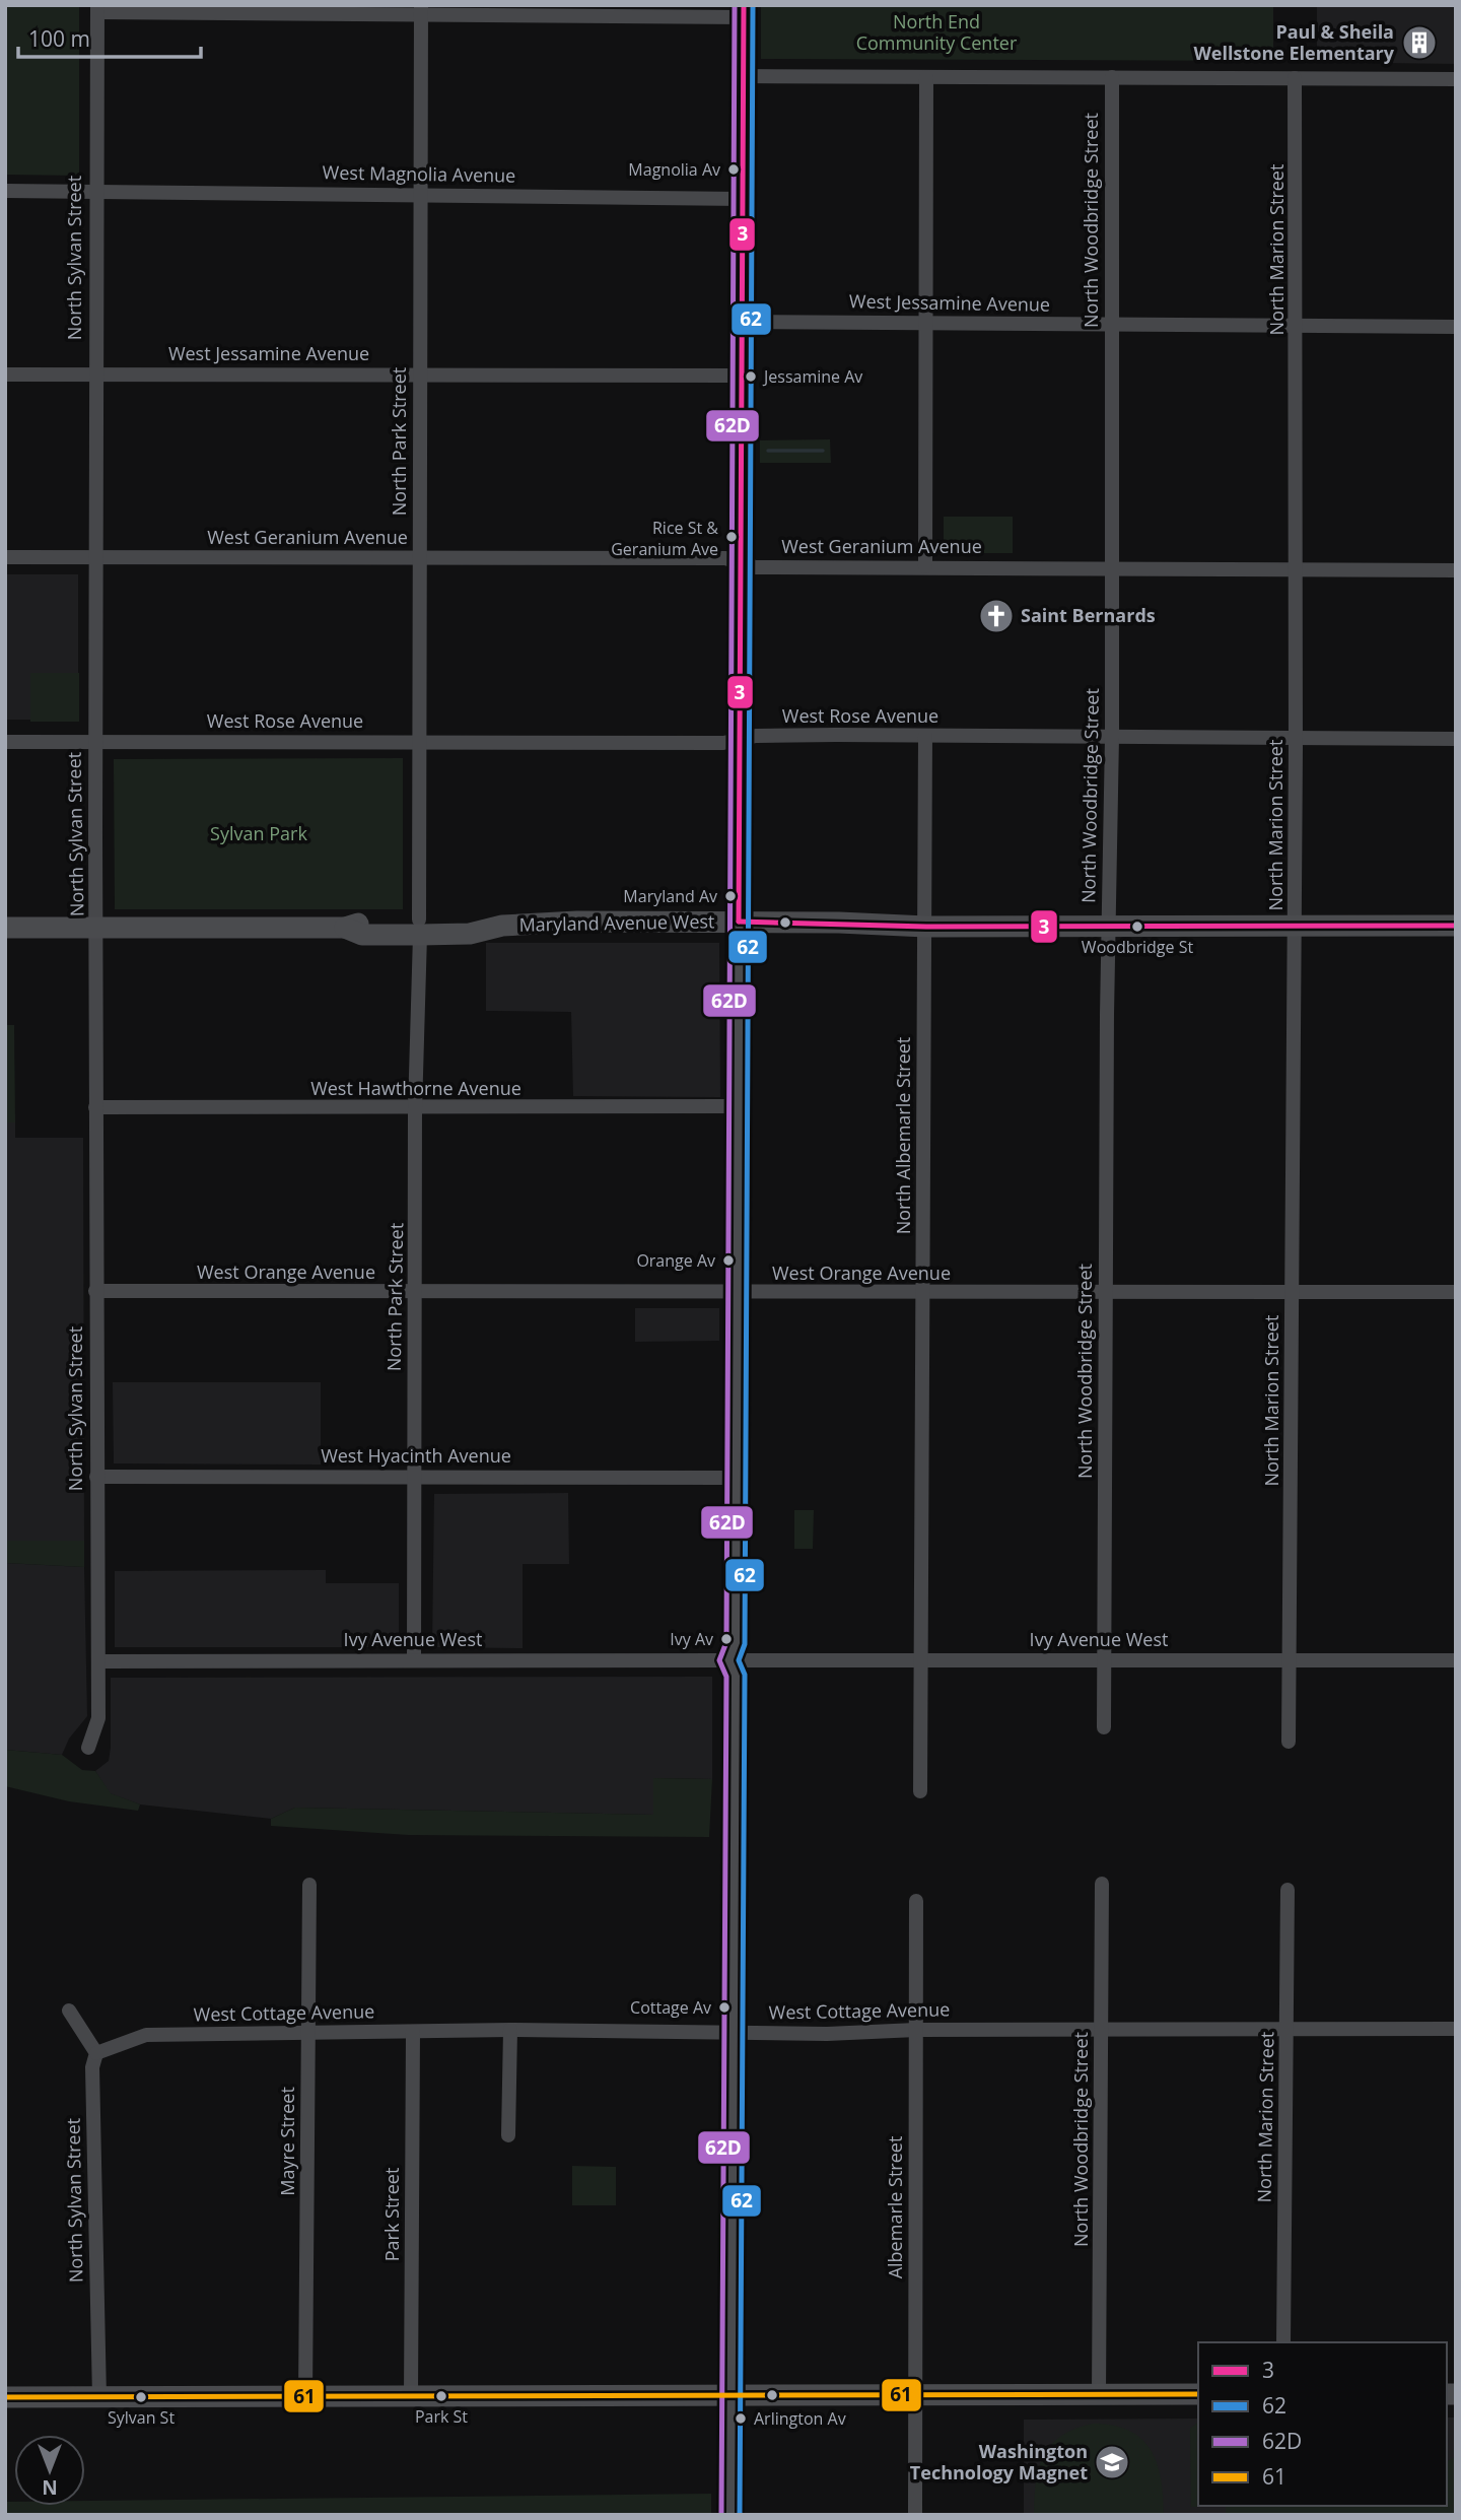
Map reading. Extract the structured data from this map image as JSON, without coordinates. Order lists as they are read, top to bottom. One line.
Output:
{"streets":{"main road":["Maryland Avenue West"],"street":["West Magnolia Avenue","North Woodbridge Street","North Marion Street","North Sylvan Street","West Jessamine Avenue","North Park Street","West Geranium Avenue","West Rose Avenue","West Hawthorne Avenue","North Albemarle Street","West Orange Avenue","West Hyacinth Avenue","Ivy Avenue West","West Cottage Avenue","Mayre Street","Albemarle Street","Park Street"]},"crossings":[["West Magnolia Avenue","North Sylvan Street"],["West Magnolia Avenue","North Park Street"],["North Woodbridge Street","West Jessamine Avenue"],["North Woodbridge Street","West Geranium Avenue"],["North Woodbridge Street","West Rose Avenue"],["North Woodbridge Street","Maryland Avenue West"],["North Woodbridge Street","West Orange Avenue"],["North Woodbridge Street","Ivy Avenue West"],["North Woodbridge Street","West Cottage Avenue"],["North Marion Street","West Jessamine Avenue"],["North Marion Street","West Geranium Avenue"],["North Marion Street","West Rose Avenue"],["North Marion Street","Maryland Avenue West"],["North Marion Street","West Orange Avenue"],["North Marion Street","Ivy Avenue West"],["North Marion Street","West Cottage Avenue"],["North Sylvan Street","West Jessamine Avenue"],["North Sylvan Street","West Geranium Avenue"],["North Sylvan Street","West Rose Avenue"],["North Sylvan Street","Maryland Avenue West"],["North Sylvan Street","West Hawthorne Avenue"],["North Sylvan Street","West Orange Avenue"],["North Sylvan Street","West Hyacinth Avenue"],["North Sylvan Street","Ivy Avenue West"],["North Sylvan Street","West Cottage Avenue"],["West Jessamine Avenue","North Park Street"],["North Park Street","West Geranium Avenue"],["North Park Street","West Rose Avenue"],["North Park Street","Maryland Avenue West"],["North Park Street","West Hawthorne Avenue"],["North Park Street","West Orange Avenue"],["North Park Street","West Hyacinth Avenue"],["North Park Street","Ivy Avenue West"],["West Rose Avenue","North Albemarle Street"],["Maryland Avenue West","North Albemarle Street"],["North Albemarle Street","West Orange Avenue"],["North Albemarle Street","Ivy Avenue West"],["West Cottage Avenue","Mayre Street"],["West Cottage Avenue","Albemarle Street"],["West Cottage Avenue","Park Street"]],"parks":["North End Community Center","Sylvan Park"],"places":{"building":["Paul & Sheila Wellstone Elementary"],"other":["Magnolia Av","Jessamine Av","Rice St & Geranium Ave","Maryland Av","Woodbridge St","Orange Av","Ivy Av","Cottage Av","Park St","Sylvan St","Arlington Av"],"church":["Saint Bernards"],"school or university":["Washington Technology Magnet"]},"lines":["transit line 3","transit line 62","transit line 62D","transit line 61"],"legend":["3","62","62D","61"],"scale_bar":"100 m","north":"bottom"}
